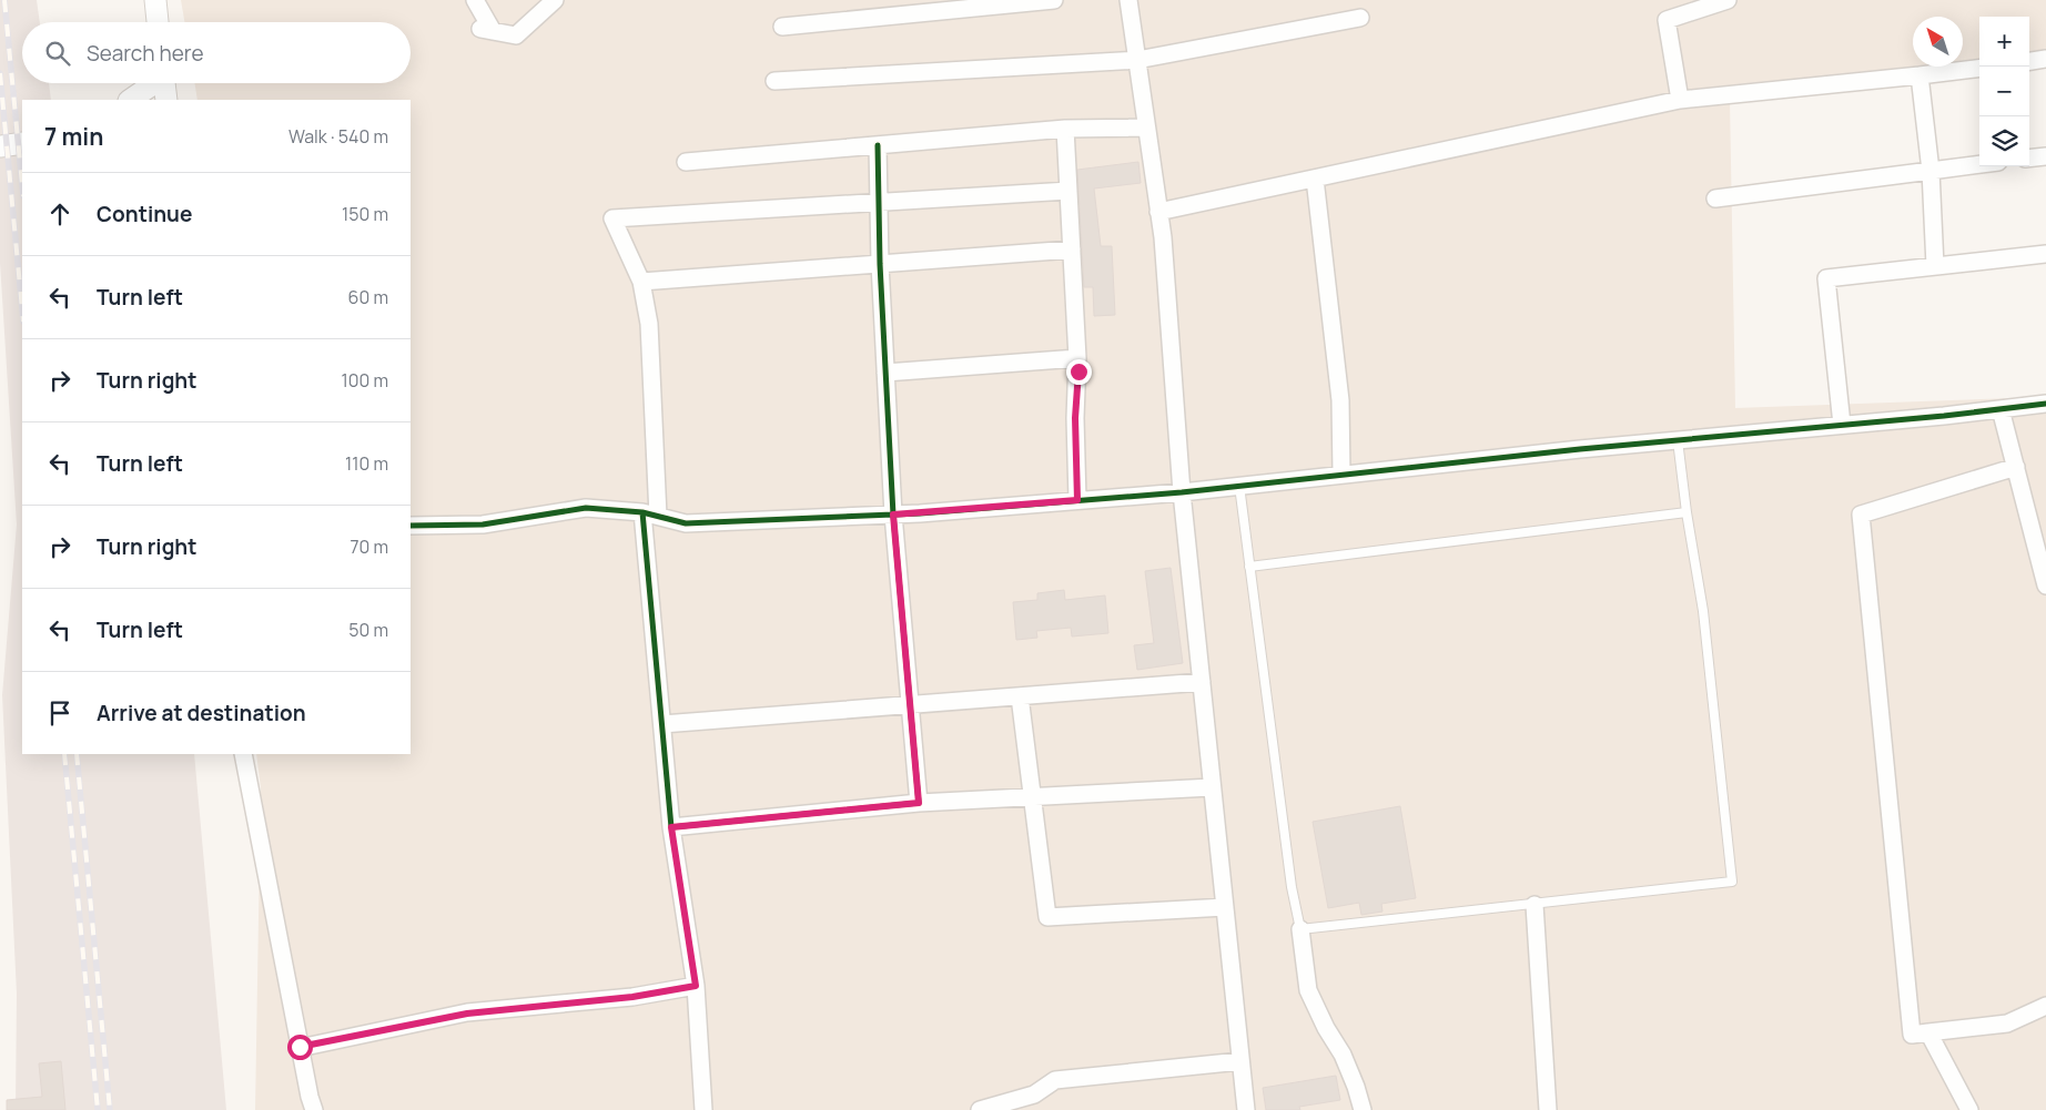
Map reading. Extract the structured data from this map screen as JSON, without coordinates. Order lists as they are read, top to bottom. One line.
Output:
{"north":"top left","page":{"map_buttons":["+","−"],"search":"Search here","heading":["7 min","Walk · 540 m"],"list":[["Continue","150 m"],["Turn left","60 m"],["Turn right","100 m"],["Turn left","110 m"],["Turn right","70 m"],["Turn left","50 m"],"Arrive at destination"]}}
